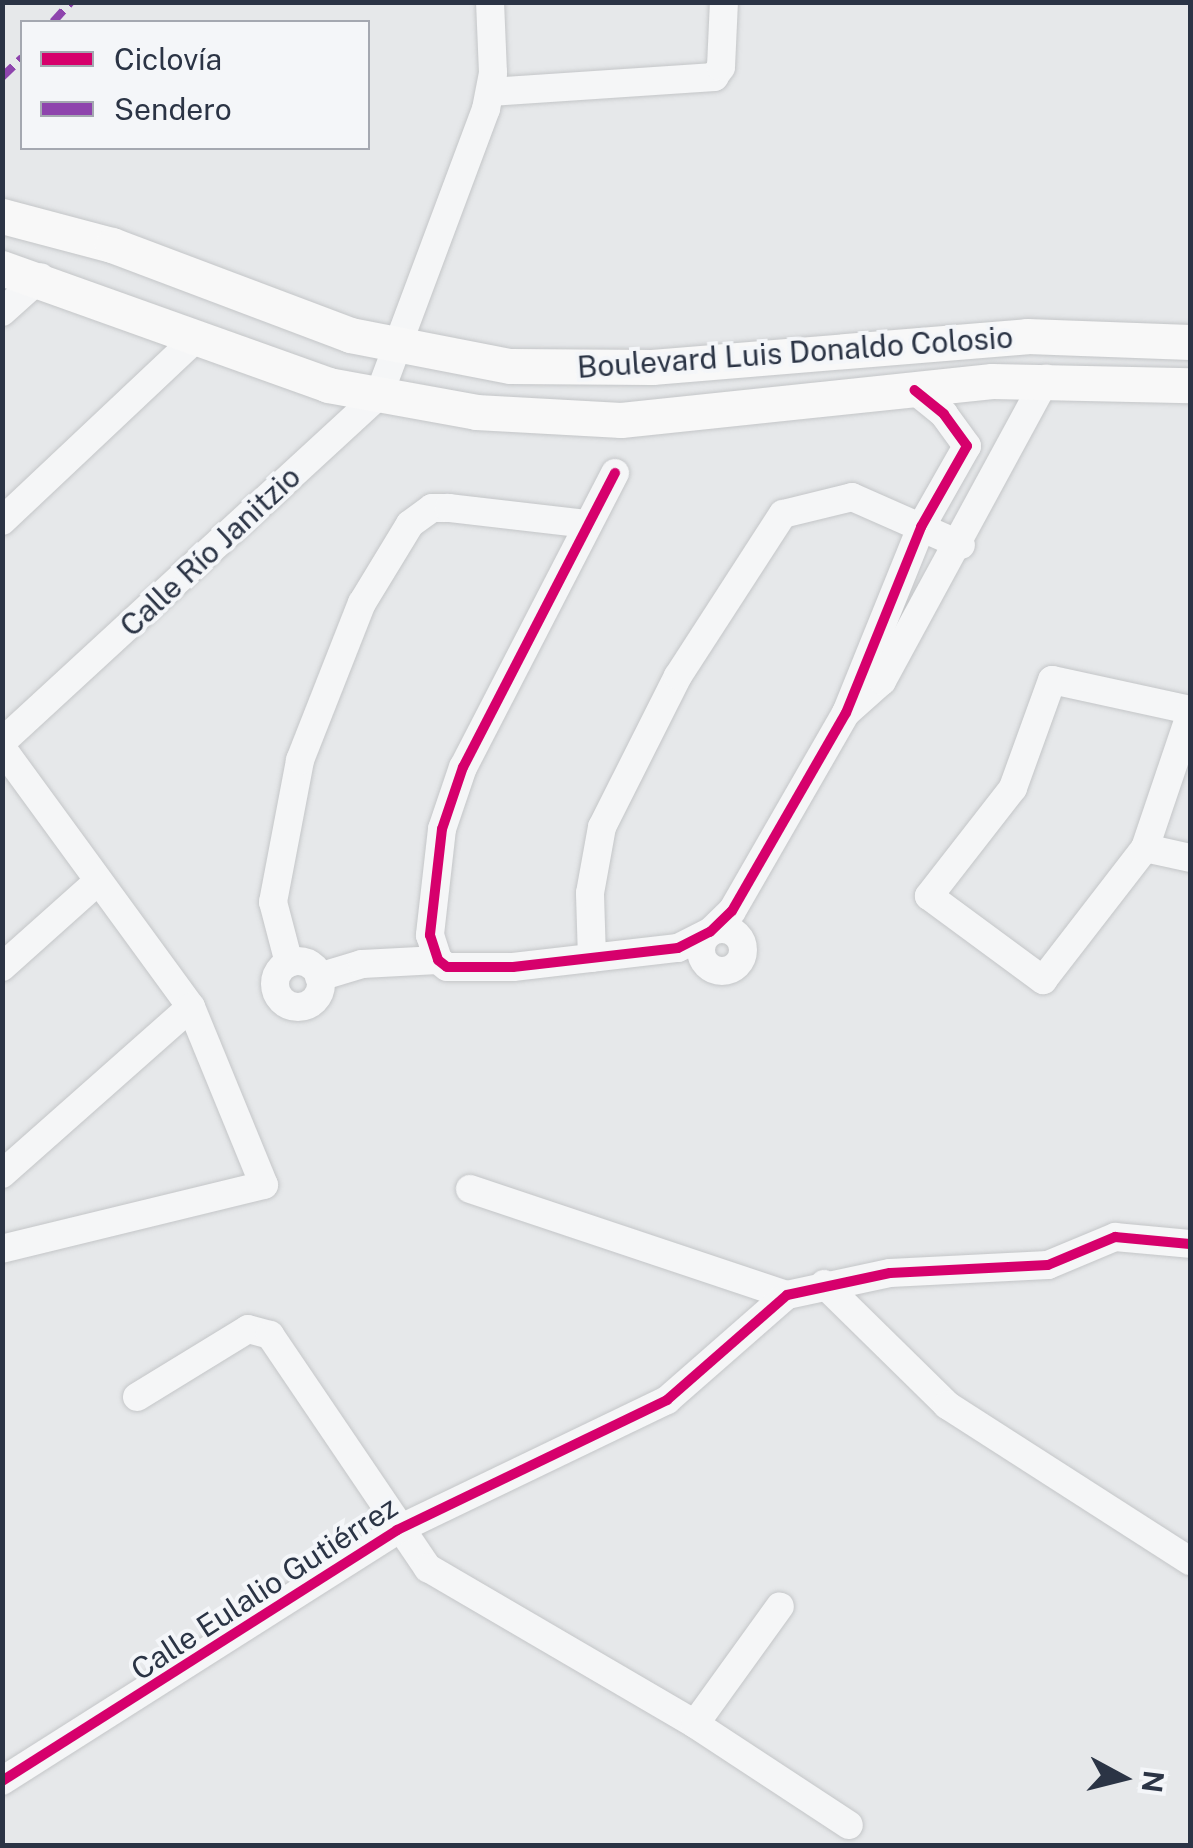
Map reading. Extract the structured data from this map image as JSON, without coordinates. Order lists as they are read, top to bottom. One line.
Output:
{"streets":{"main road":["Boulevard Luis Donaldo Colosio"],"street":["Calle Río Janitzio","Calle Eulalio Gutiérrez"]},"crossings":[["Boulevard Luis Donaldo Colosio","Calle Río Janitzio"]],"legend":["Ciclovía","Sendero"],"north":"right"}
